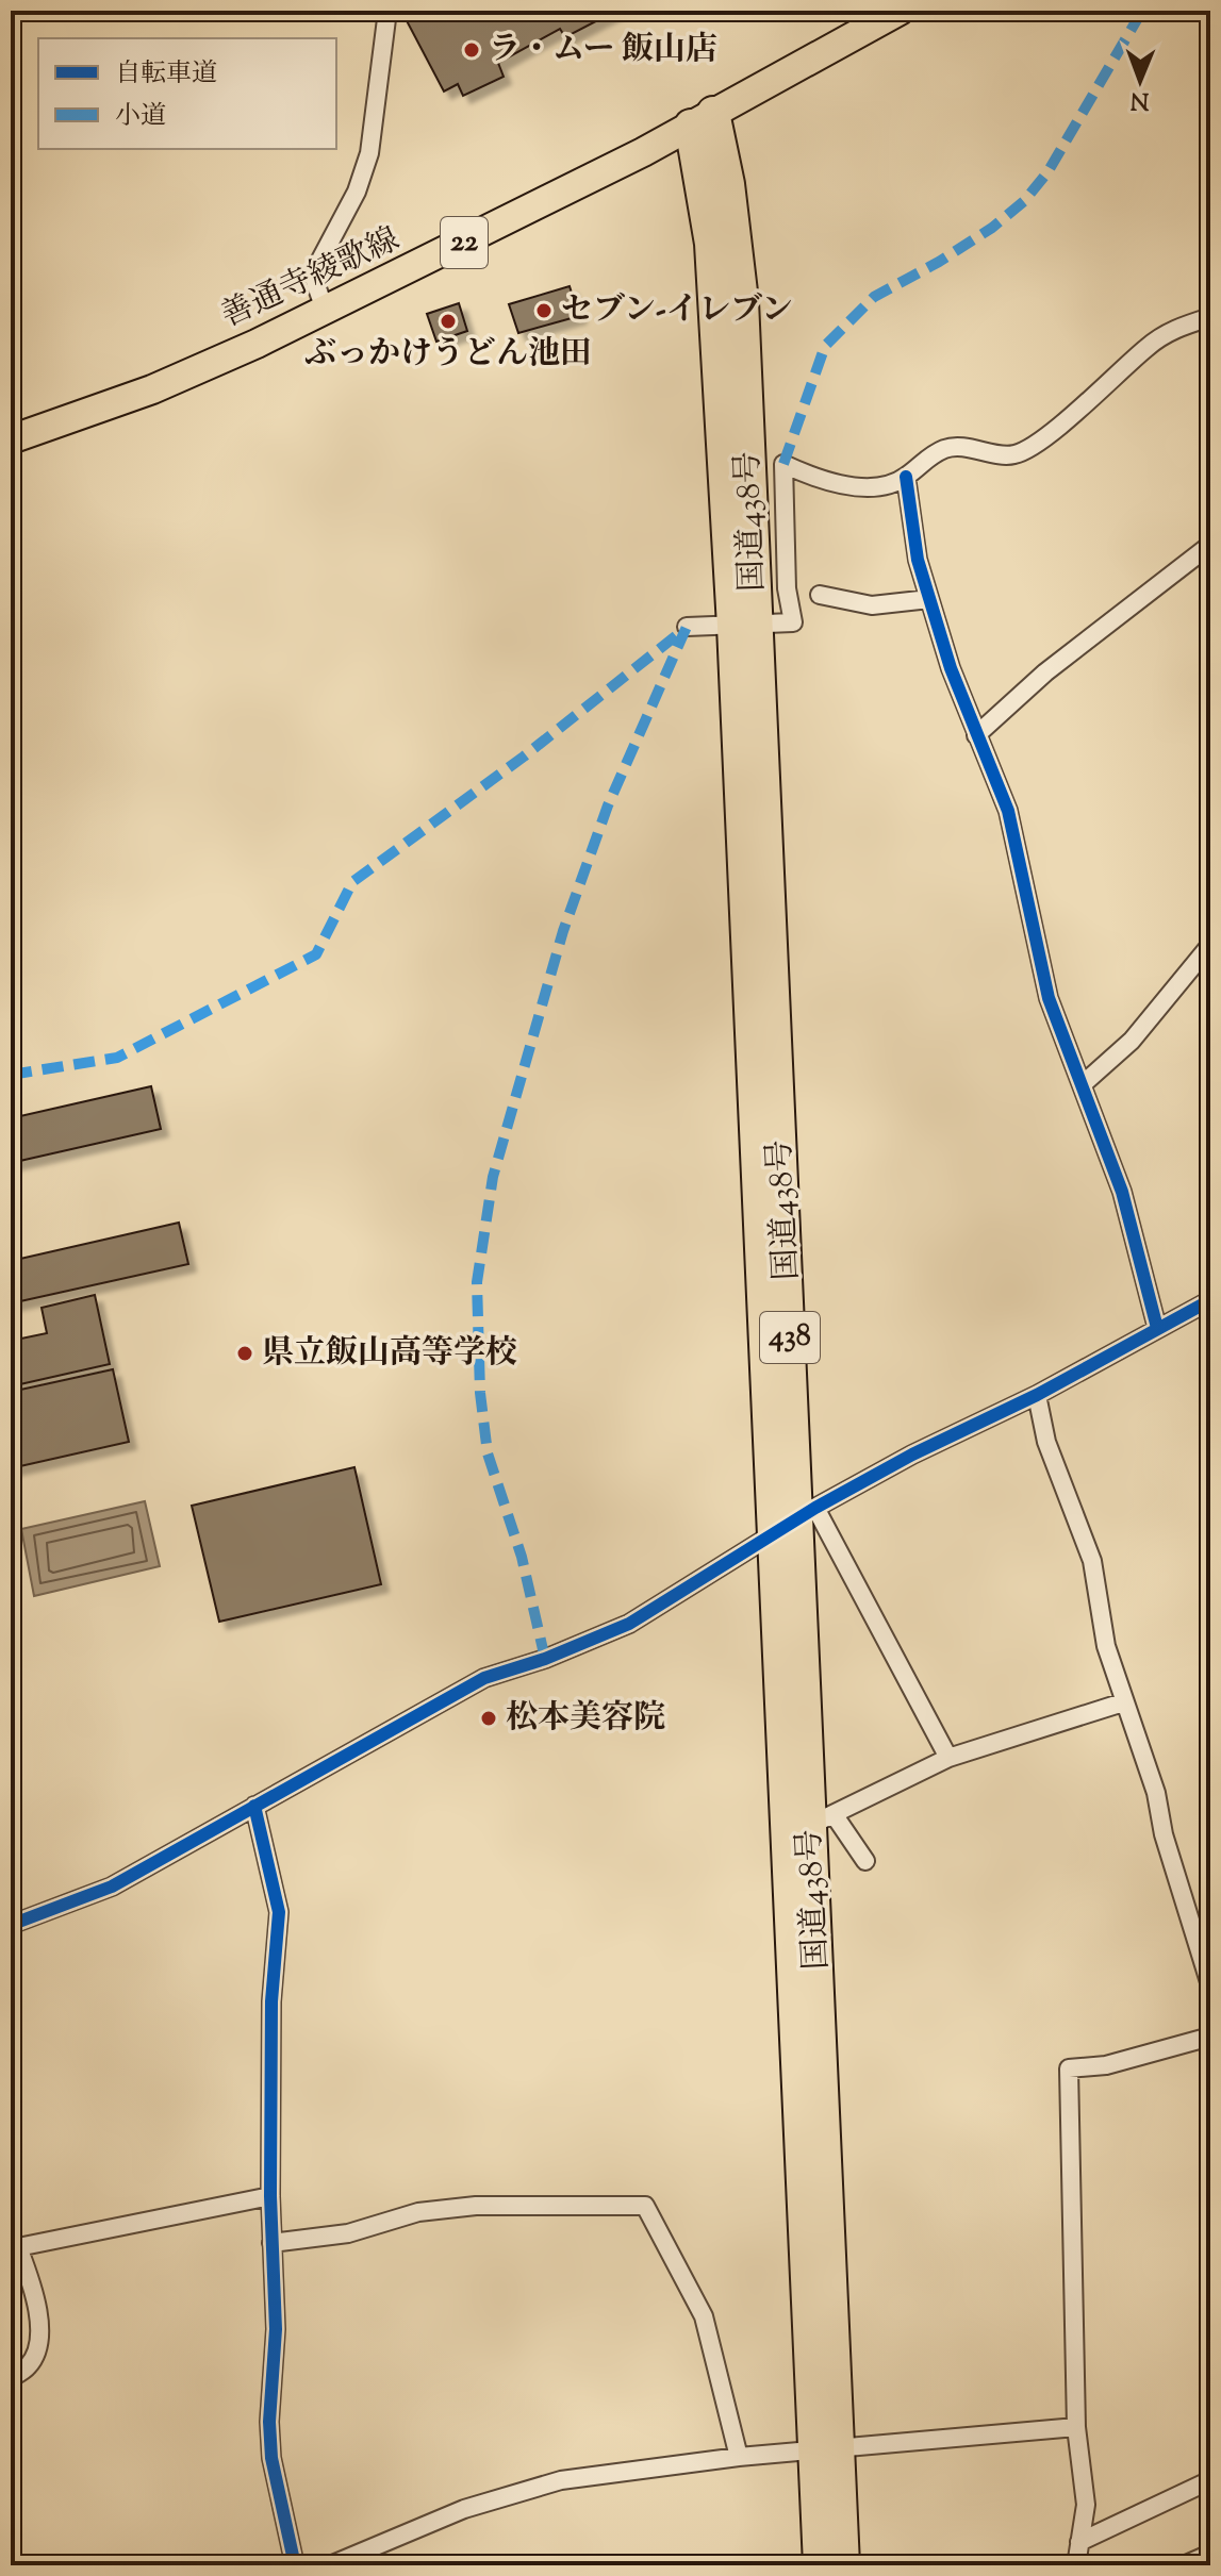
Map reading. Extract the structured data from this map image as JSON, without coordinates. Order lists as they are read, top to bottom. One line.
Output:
{"streets":{"highway":["国道438号","438"],"main road":["22","善通寺綾歌線"]},"crossings":[["善通寺綾歌線","国道438号"]],"places":["ラ・ムー 飯山店","セブン-イレブン","ぶっかけうどん池田","県立飯山高等学校","松本美容院"],"legend":["自転車道","小道"],"north":"bottom"}
